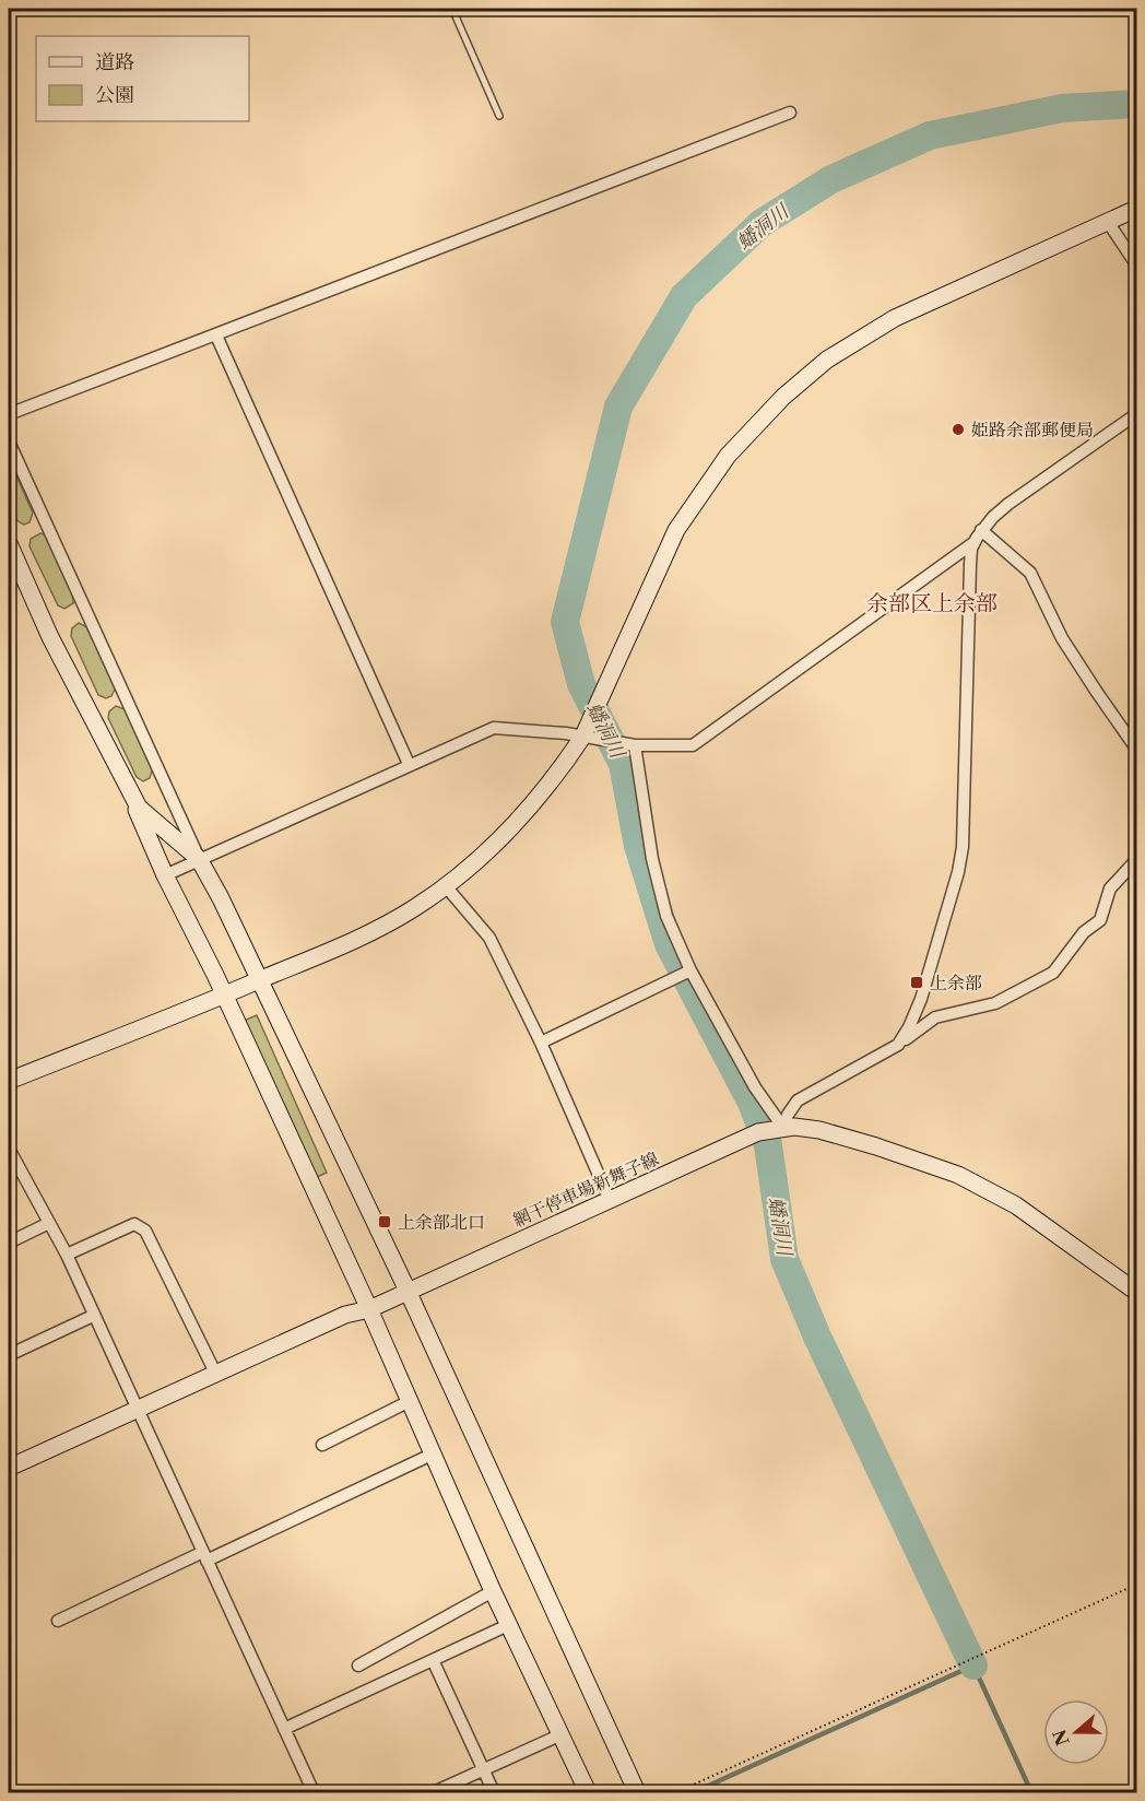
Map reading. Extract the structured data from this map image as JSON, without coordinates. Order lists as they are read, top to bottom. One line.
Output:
{"streets":{"street":["網干停車場新舞子線"]},"districts":["余部区上余部"],"water":["蟠洞川"],"places":{"other":["姫路余部郵便局"],"transit":["上余部","上余部北口"]},"legend":["道路","公園"],"north":"left"}
